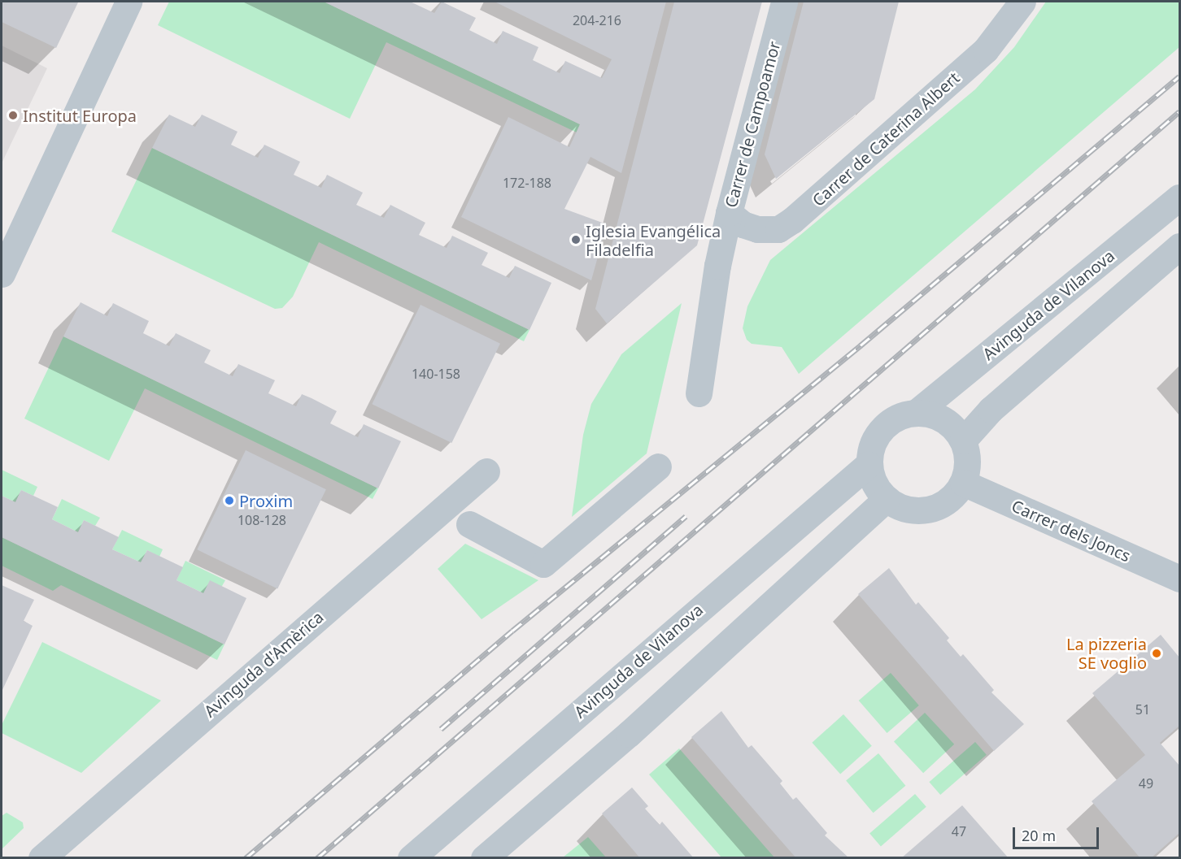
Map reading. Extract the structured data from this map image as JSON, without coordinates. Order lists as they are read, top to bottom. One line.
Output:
{"streets":{"street":["Carrer de Campoamor","Carrer de Caterina Albert","Avinguda de Vilanova","Carrer dels Joncs","Avinguda d'Amèrica"]},"crossings":[["Carrer de Campoamor","Carrer de Caterina Albert"],["Avinguda de Vilanova","Carrer dels Joncs"]],"places":["Institut Europa","Iglesia Evangélica Filadelfia","Proxim","La pizzeria SE voglio"],"house_numbers":["204-216","172-188","140-158","108-128","51","49","47"],"scale_bar":"20 m"}
